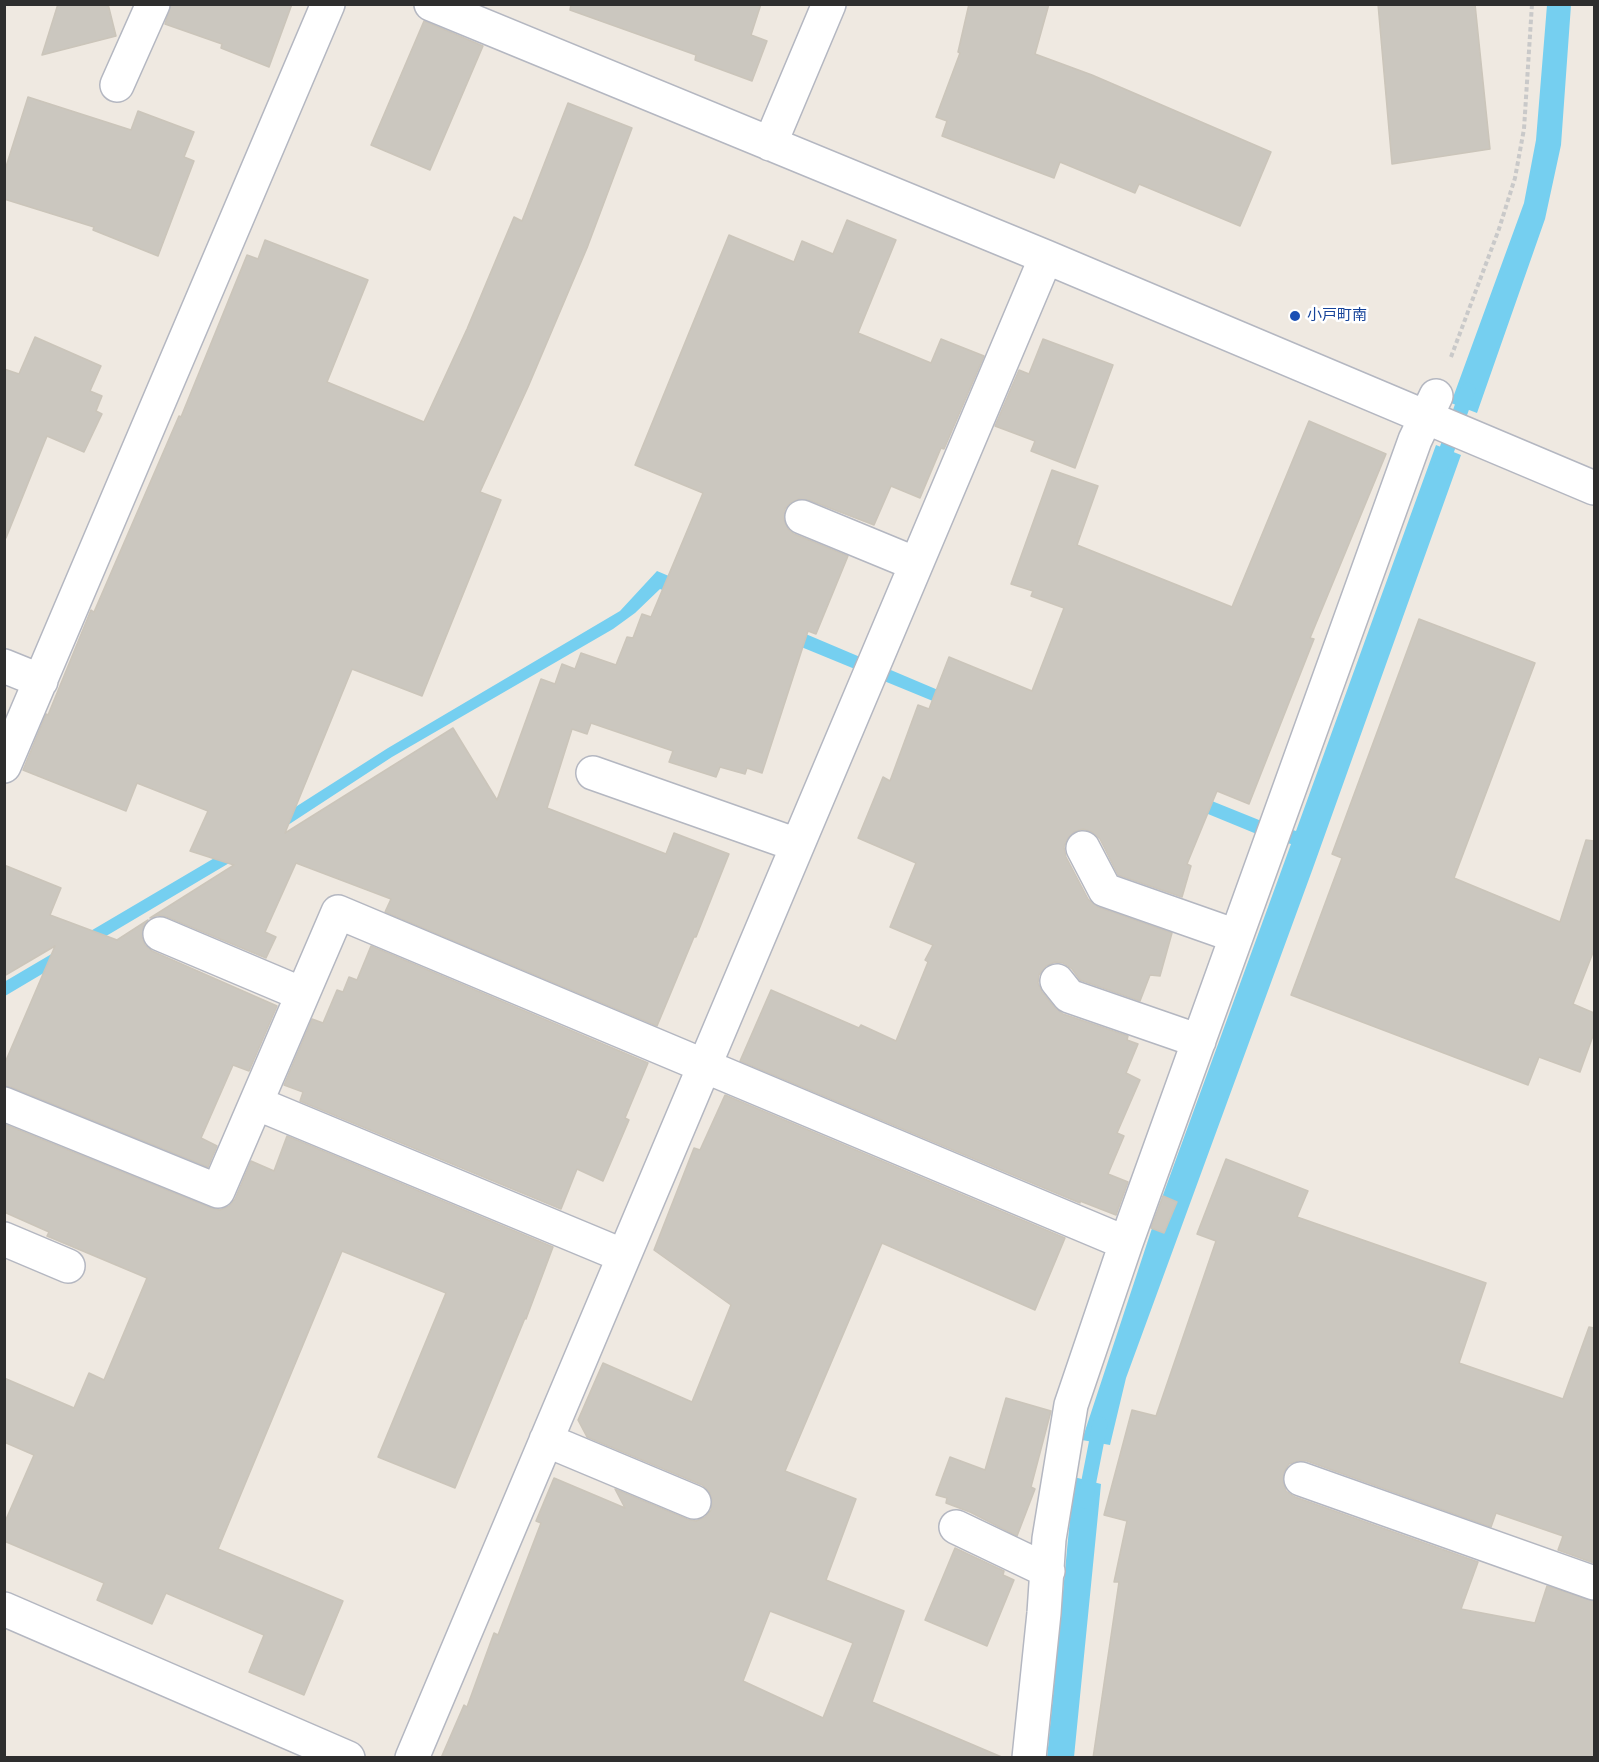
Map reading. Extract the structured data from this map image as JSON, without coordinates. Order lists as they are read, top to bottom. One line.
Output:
{"places":["小戸町南"]}
